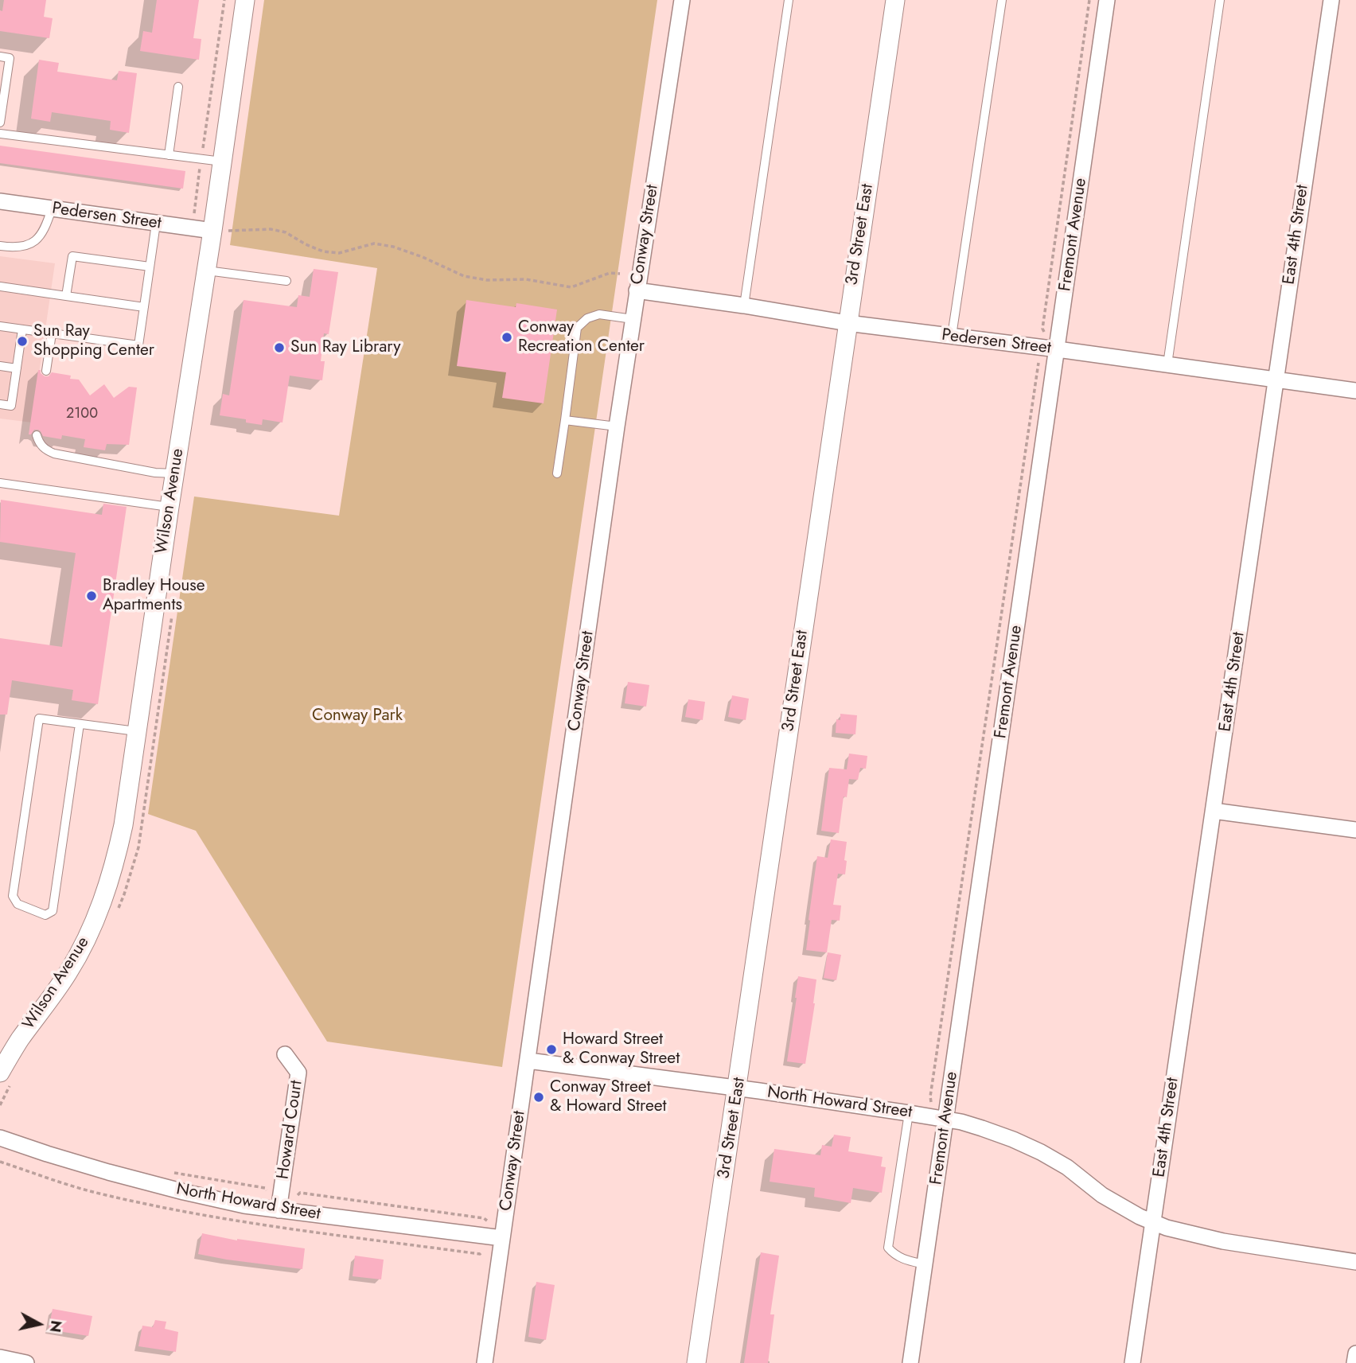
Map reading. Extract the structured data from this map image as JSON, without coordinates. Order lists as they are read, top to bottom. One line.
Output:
{"streets":{"street":["Pedersen Street","Conway Street","3rd Street East","Fremont Avenue","East 4th Street","Wilson Avenue","North Howard Street","Howard Court"]},"crossings":[["Pedersen Street","Conway Street"],["Pedersen Street","3rd Street East"],["Pedersen Street","Fremont Avenue"],["Pedersen Street","East 4th Street"],["Pedersen Street","Wilson Avenue"],["Conway Street","North Howard Street"],["3rd Street East","North Howard Street"],["Fremont Avenue","North Howard Street"],["East 4th Street","North Howard Street"],["North Howard Street","Howard Court"]],"parks":["Conway Park"],"places":["Conway Recreation Center","Sun Ray Shopping Center","Sun Ray Library","Bradley House Apartments","Howard Street & Conway Street","Conway Street & Howard Street"],"house_numbers":["2100"],"north":"right"}
